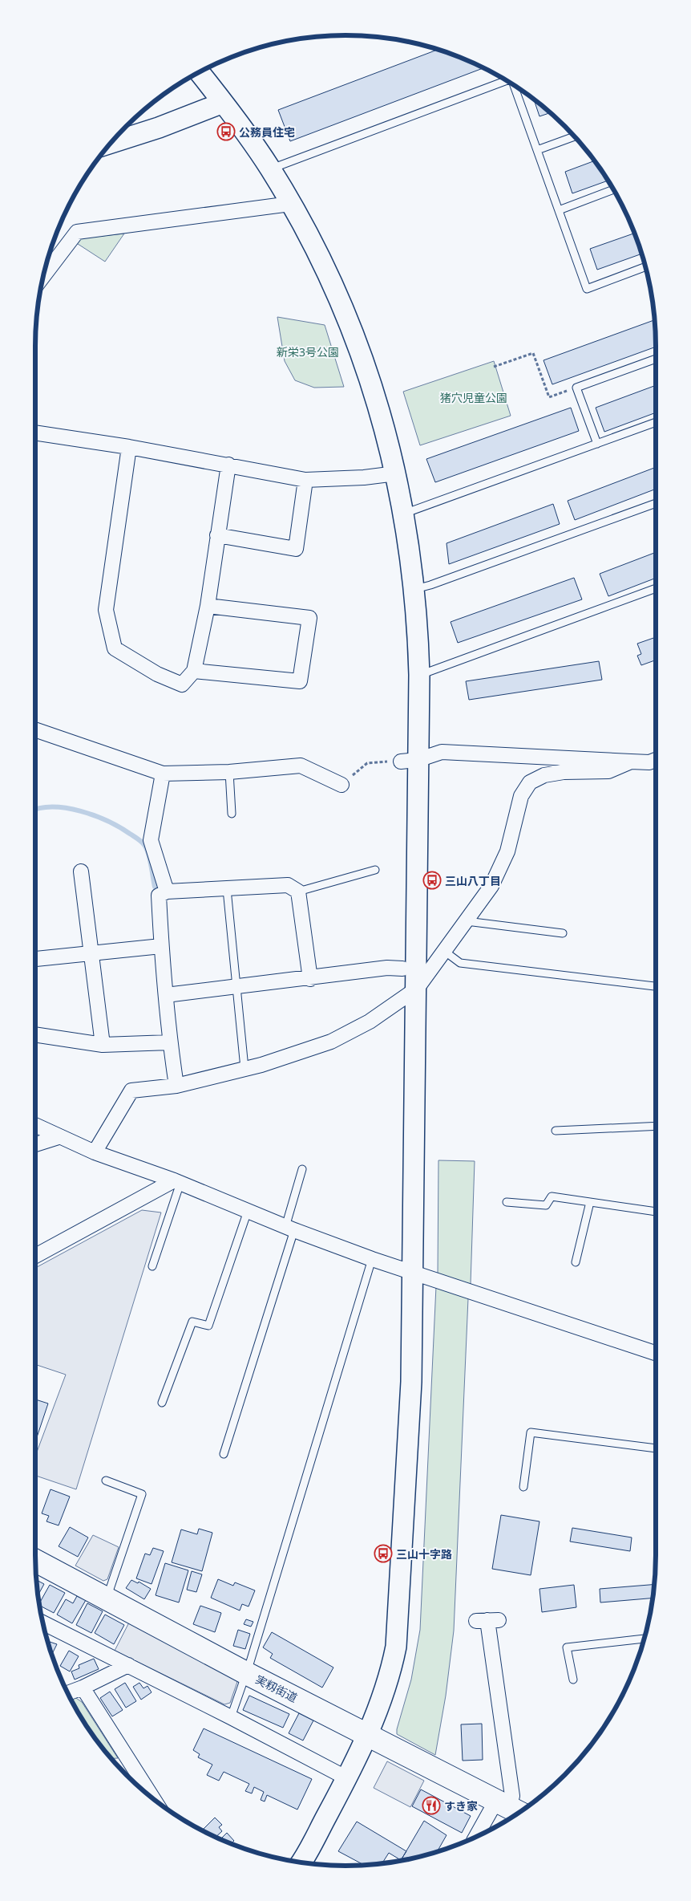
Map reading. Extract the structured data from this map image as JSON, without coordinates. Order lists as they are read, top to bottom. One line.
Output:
{"streets":{"main road":["実籾街道"]},"parks":["新栄3号公園","猪穴児童公園"],"places":{"bus stop":["公務員住宅","三山八丁目","三山十字路"],"restaurant":["すき家"]}}
